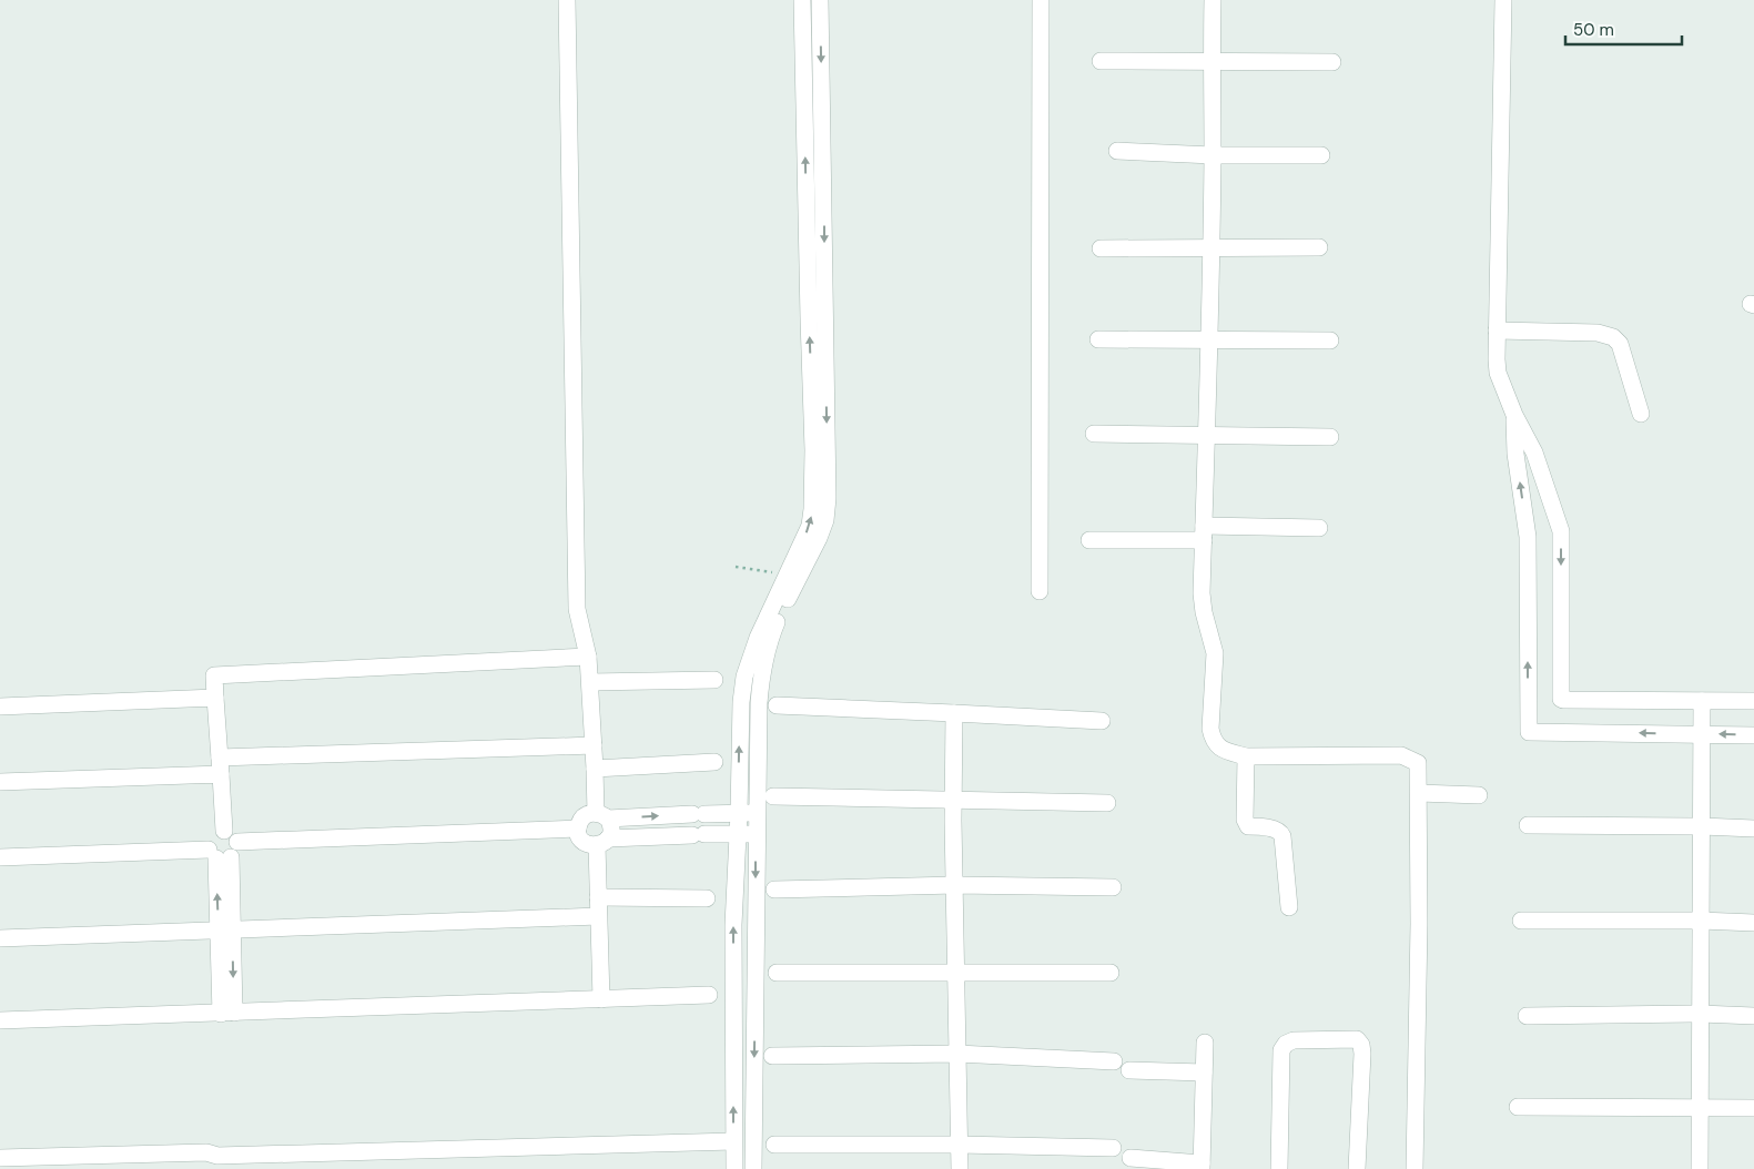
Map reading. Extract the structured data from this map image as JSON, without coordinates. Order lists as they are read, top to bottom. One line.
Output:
{"scale_bar":"50 m"}
